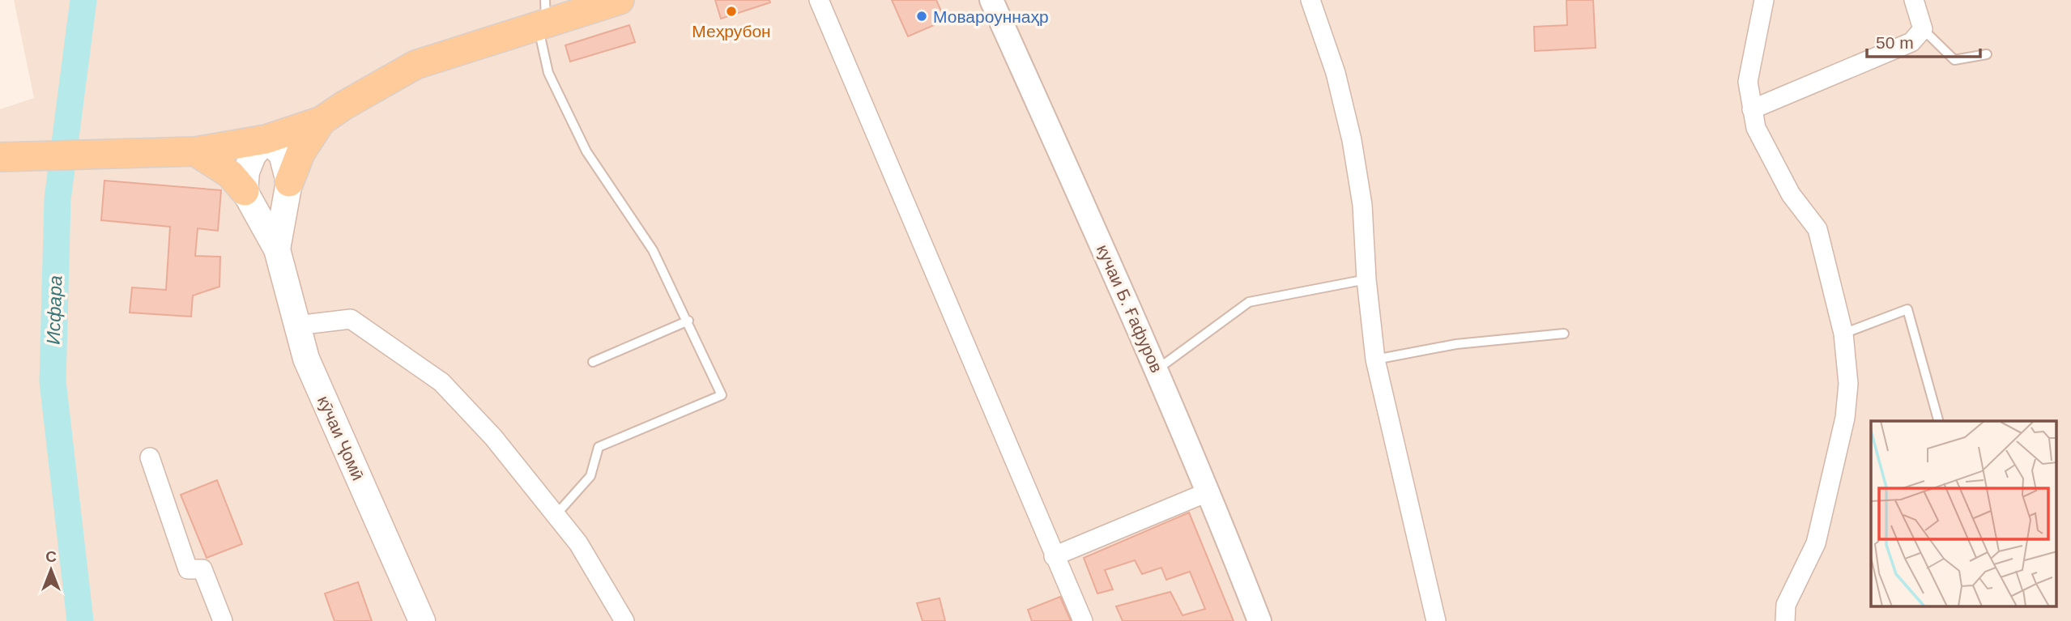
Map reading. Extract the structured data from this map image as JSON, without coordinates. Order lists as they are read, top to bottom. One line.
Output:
{"streets":{"main road":["кӯчаи Ҷомӣ"],"street":["кучаи Б. Ғафуров"]},"water":["Исфара"],"places":["Меҳрубон","Мовароуннаҳр"],"scale_bar":"50 m","north":"top"}
